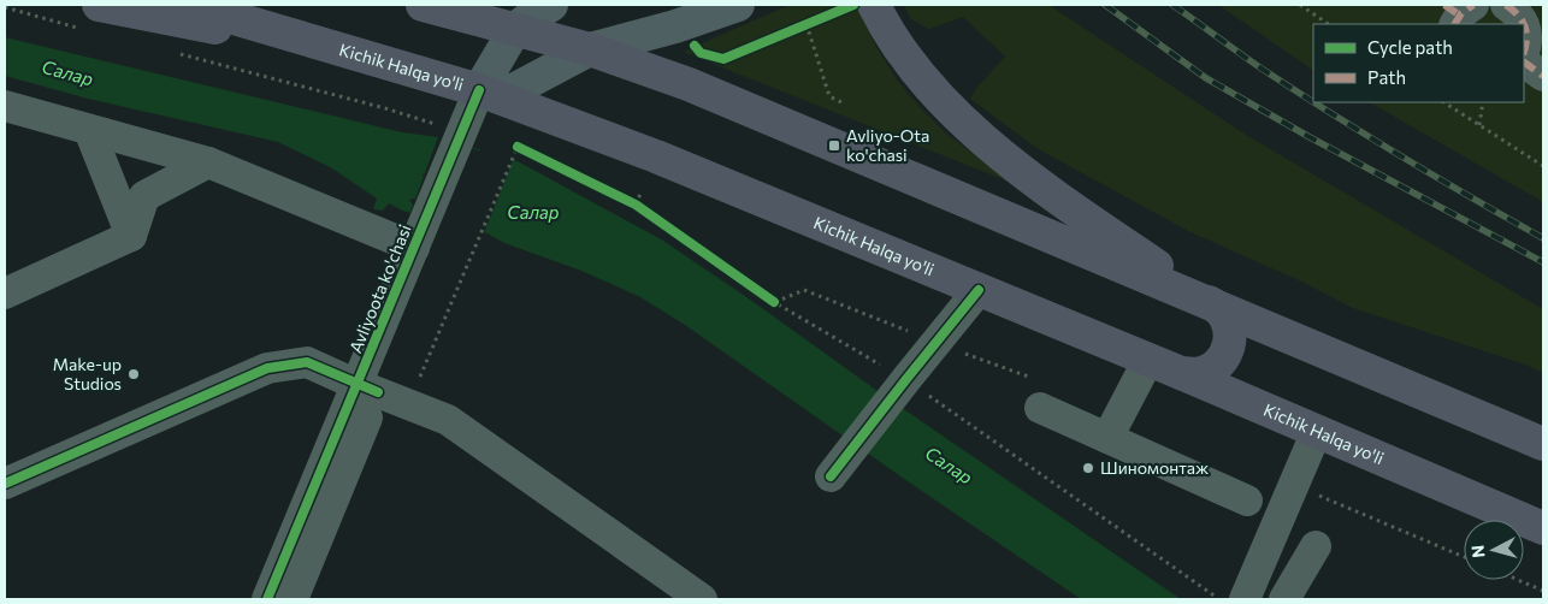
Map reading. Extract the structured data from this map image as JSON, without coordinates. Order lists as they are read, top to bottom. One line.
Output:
{"streets":{"highway":["Kichik Halqa yo'li"],"street":["Avliyoota ko'chasi"]},"crossings":[["Kichik Halqa yo'li","Avliyoota ko'chasi"]],"water":["Салар"],"places":{"transit":["Avliyo-Ota ko'chasi"],"other":["Make-up Studios","Шиномонтаж"]},"legend":["Cycle path","Path"],"north":"left"}
